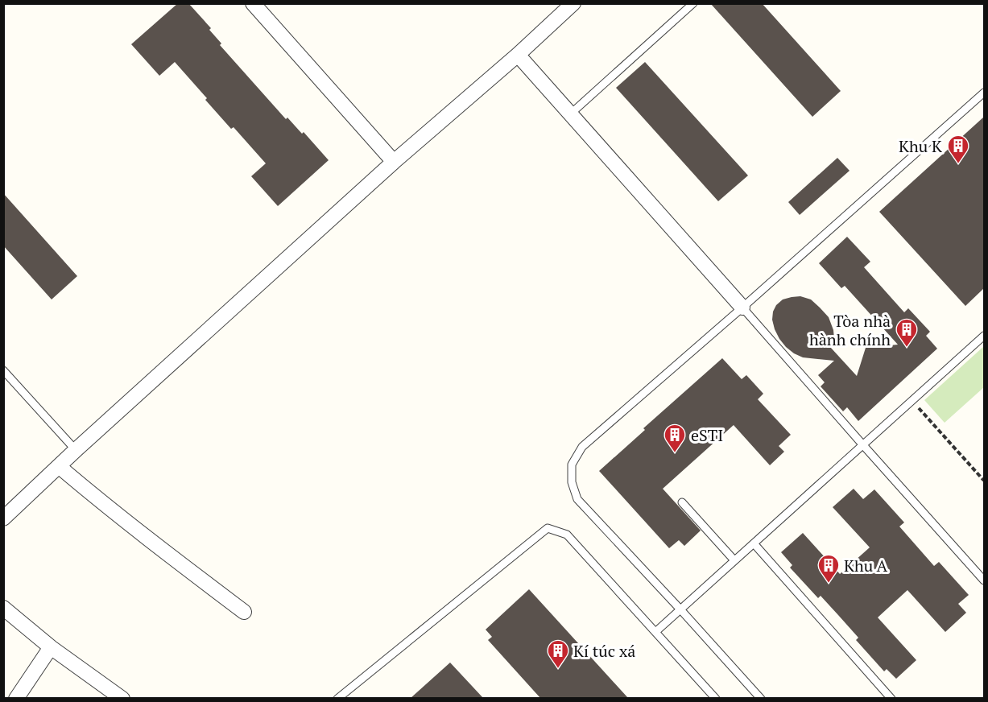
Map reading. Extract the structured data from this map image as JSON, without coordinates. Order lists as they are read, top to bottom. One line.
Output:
{"places":{"building":["Khu K","Tòa nhà hành chính","eSTI","Khu A","Kí túc xá"]}}
